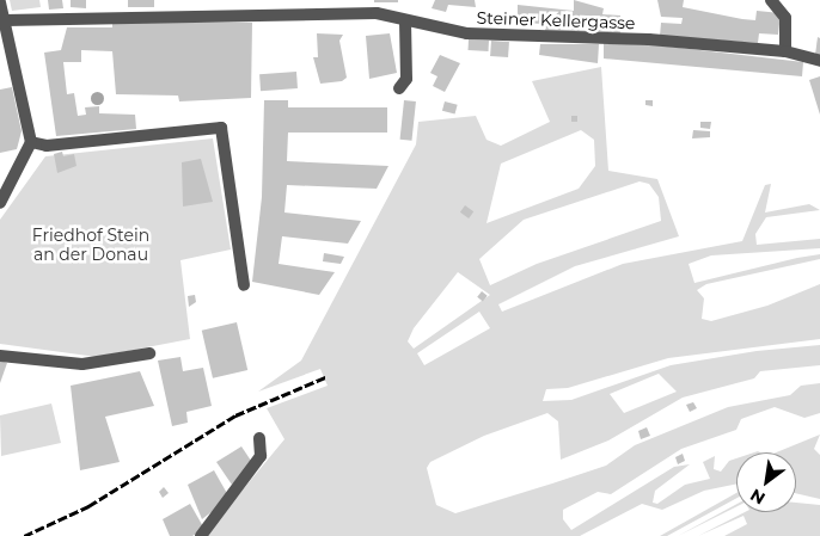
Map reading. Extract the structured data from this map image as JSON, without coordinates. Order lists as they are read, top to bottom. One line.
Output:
{"streets":{"street":["Steiner Kellergasse"]},"parks":["Friedhof Stein an der Donau"],"north":"bottom left"}
